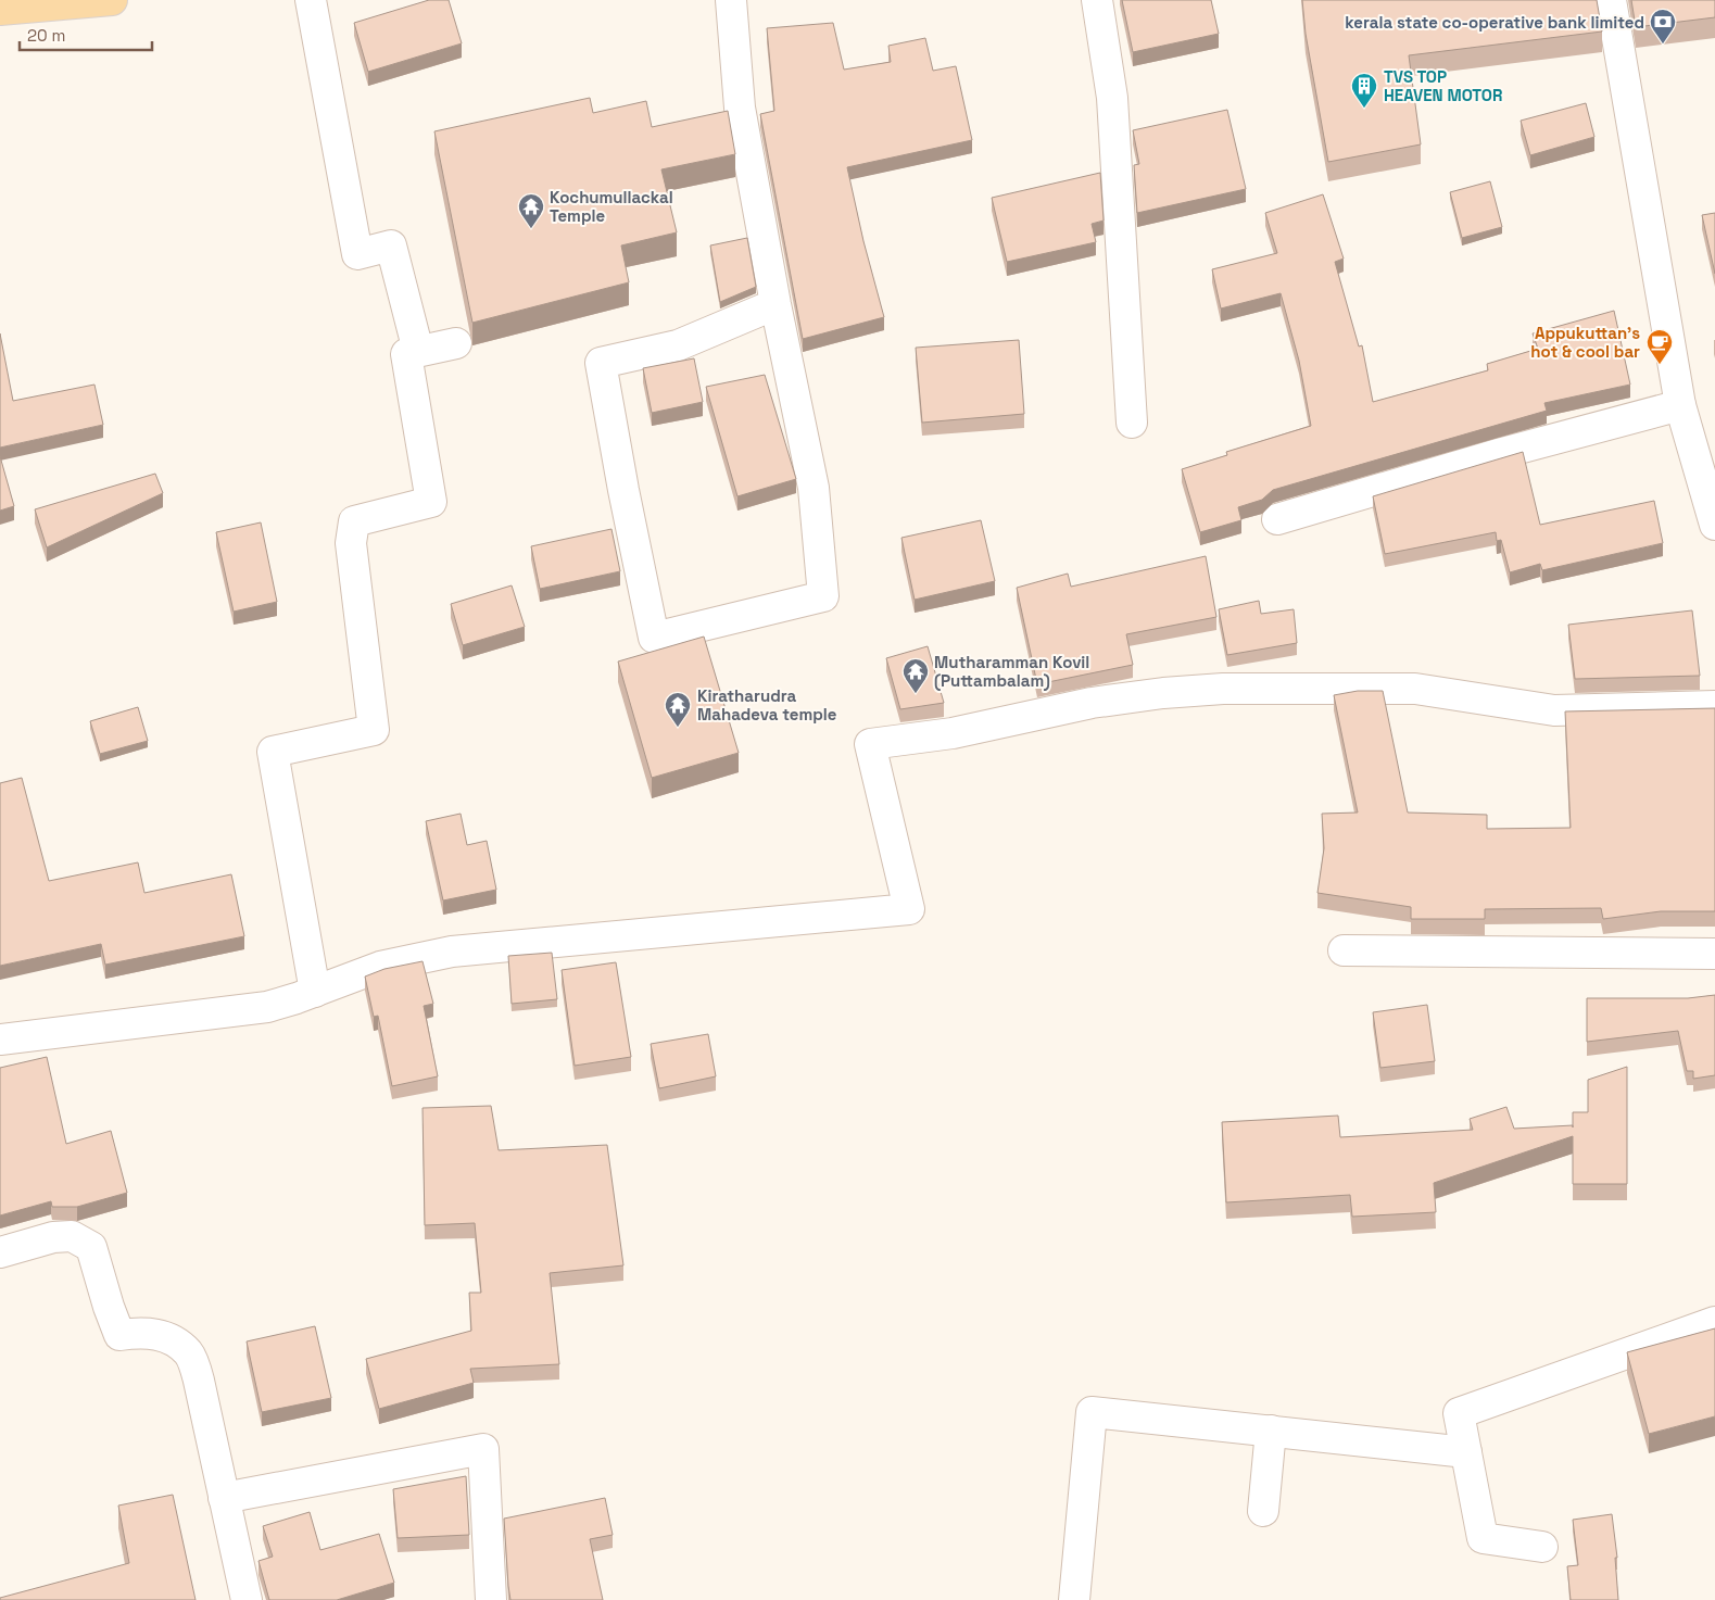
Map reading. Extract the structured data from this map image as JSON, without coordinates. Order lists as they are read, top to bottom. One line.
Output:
{"places":{"bank":["kerala state co-operative bank limited"],"building":["TVS TOP HEAVEN MOTOR"],"temple":["Kochumullackal Temple","Mutharamman Kovil (Puttambalam)","Kiratharudra Mahadeva temple"],"cafe":["Appukuttan's hot & cool bar"]},"scale_bar":"20 m"}
